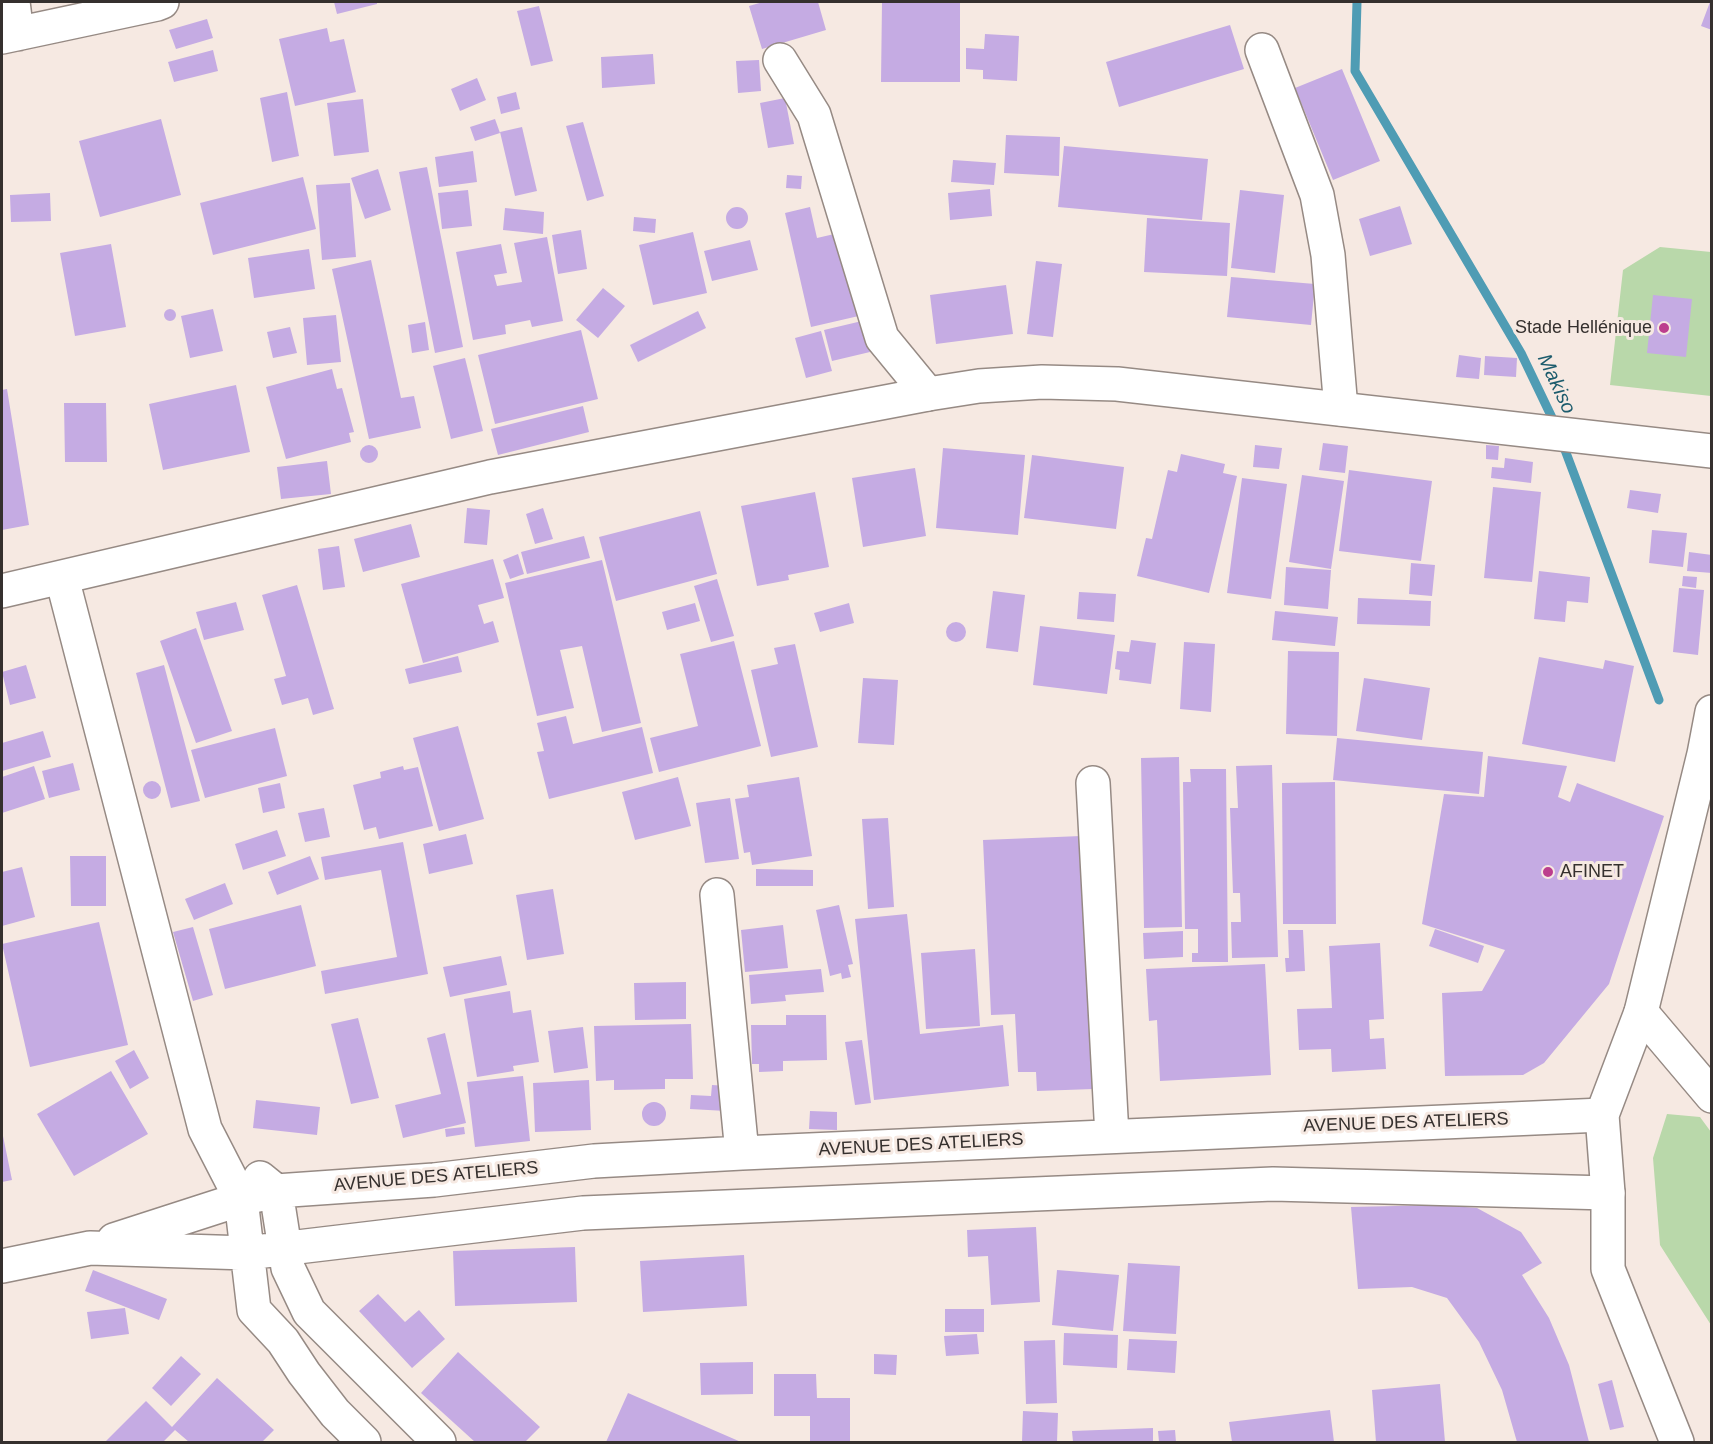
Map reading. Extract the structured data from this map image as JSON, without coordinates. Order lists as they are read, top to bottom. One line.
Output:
{"streets":{"street":["AVENUE DES ATELIERS"]},"water":["Makiso"],"places":["Stade Hellénique","AFINET"]}
